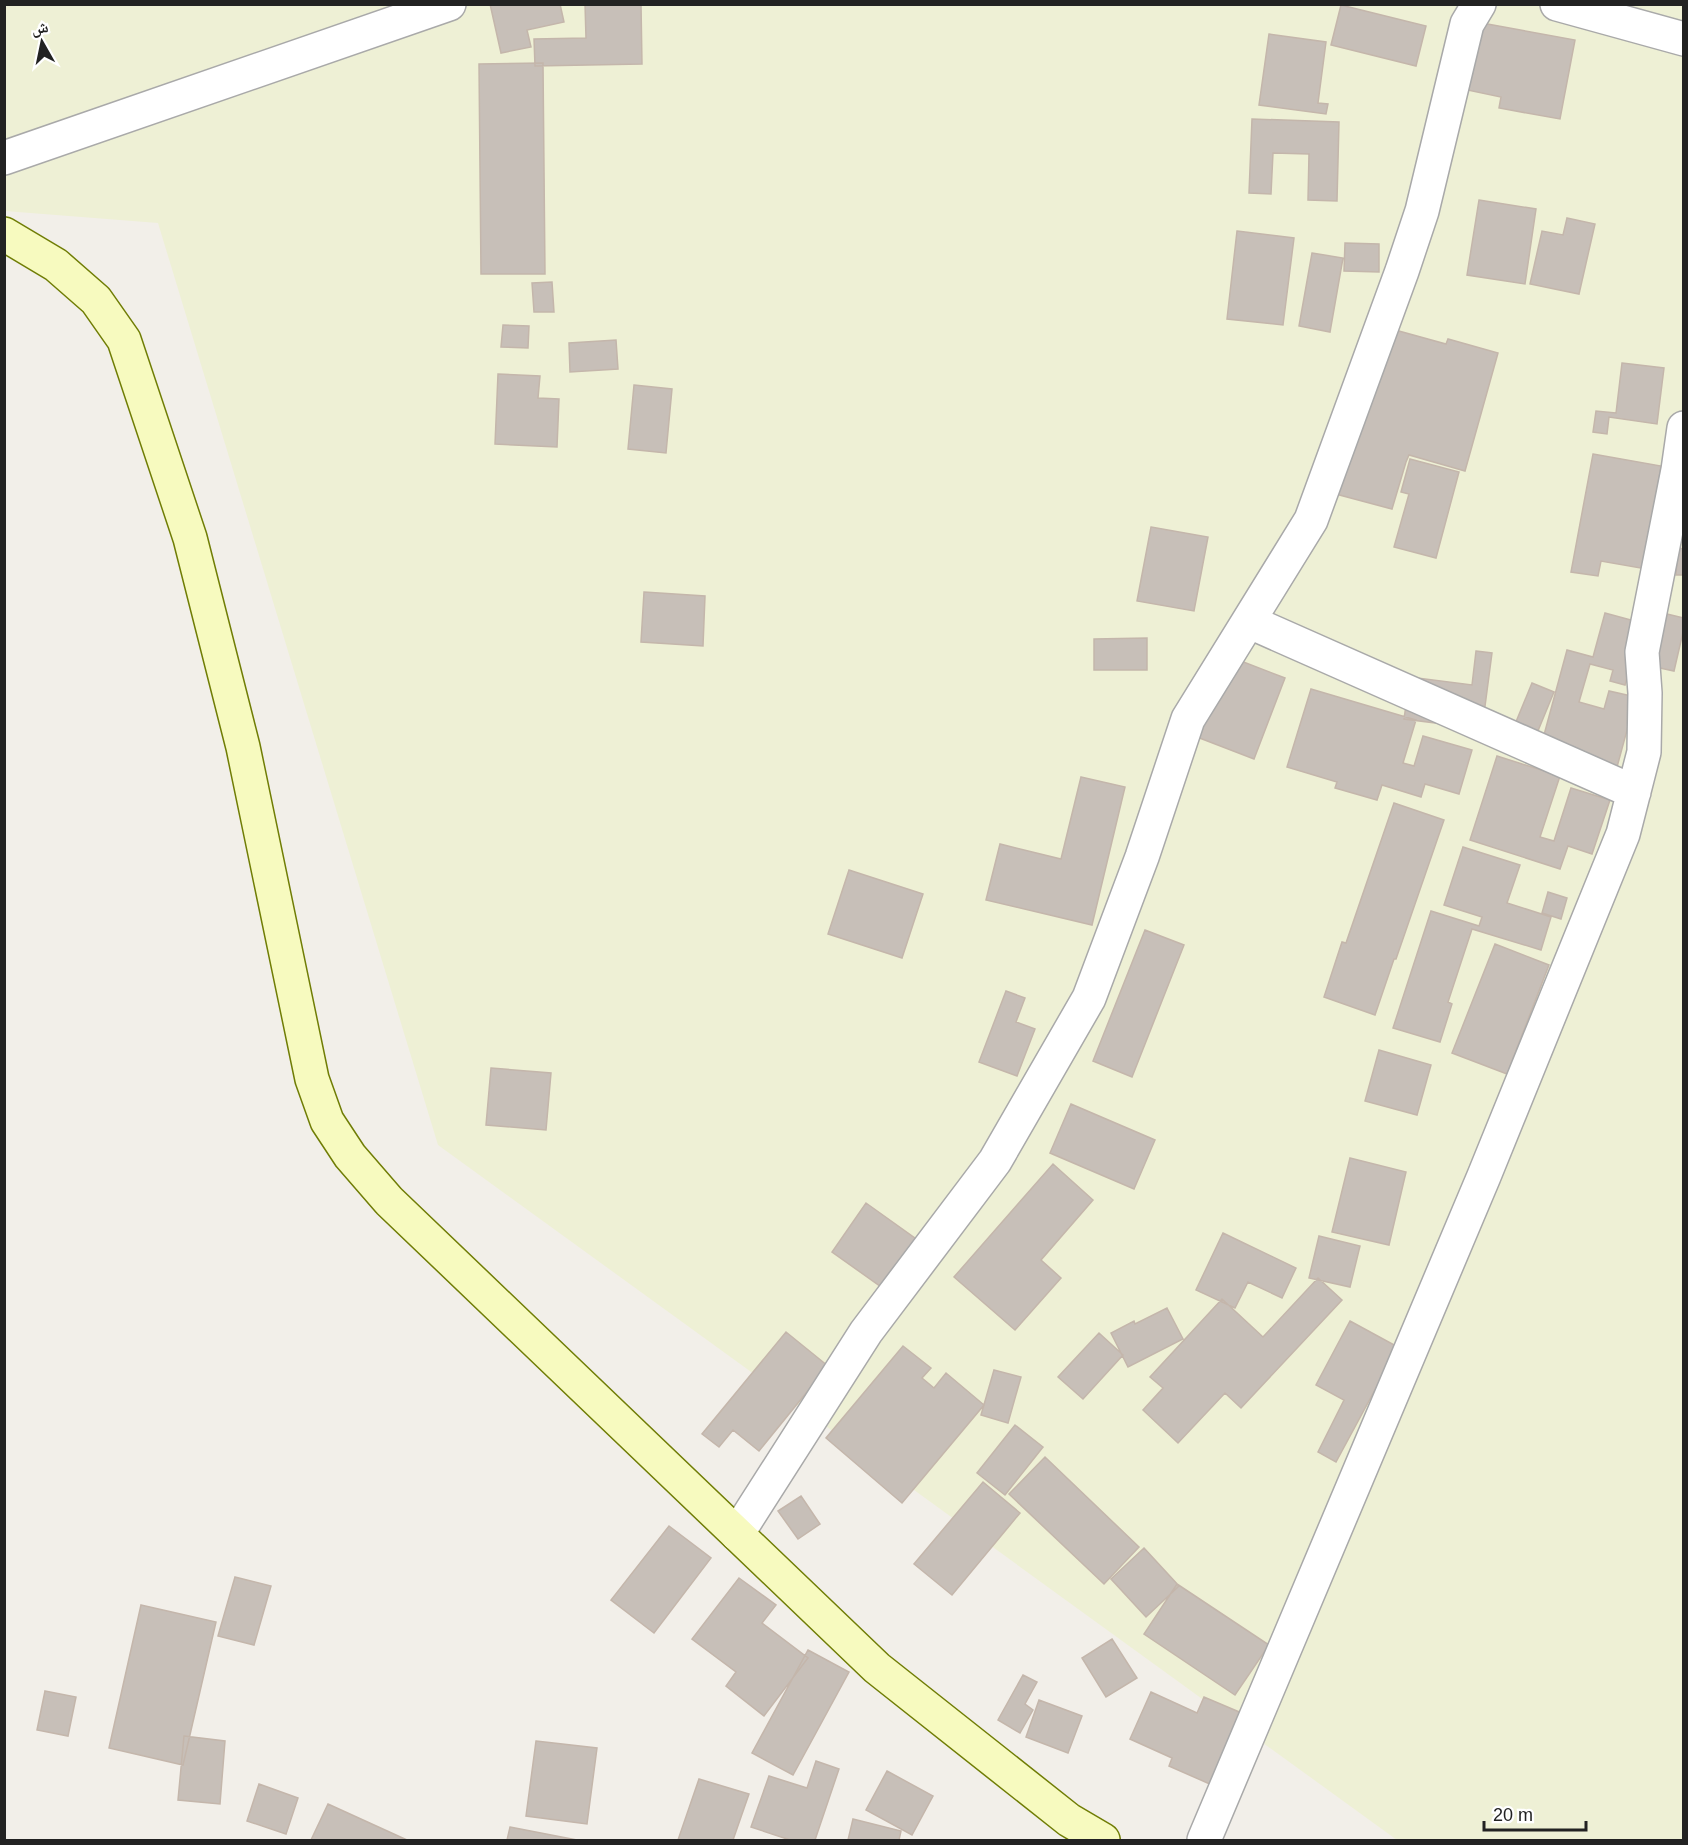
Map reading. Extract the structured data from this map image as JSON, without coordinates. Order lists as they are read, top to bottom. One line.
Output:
{"scale_bar":"20 m","north":"top"}
